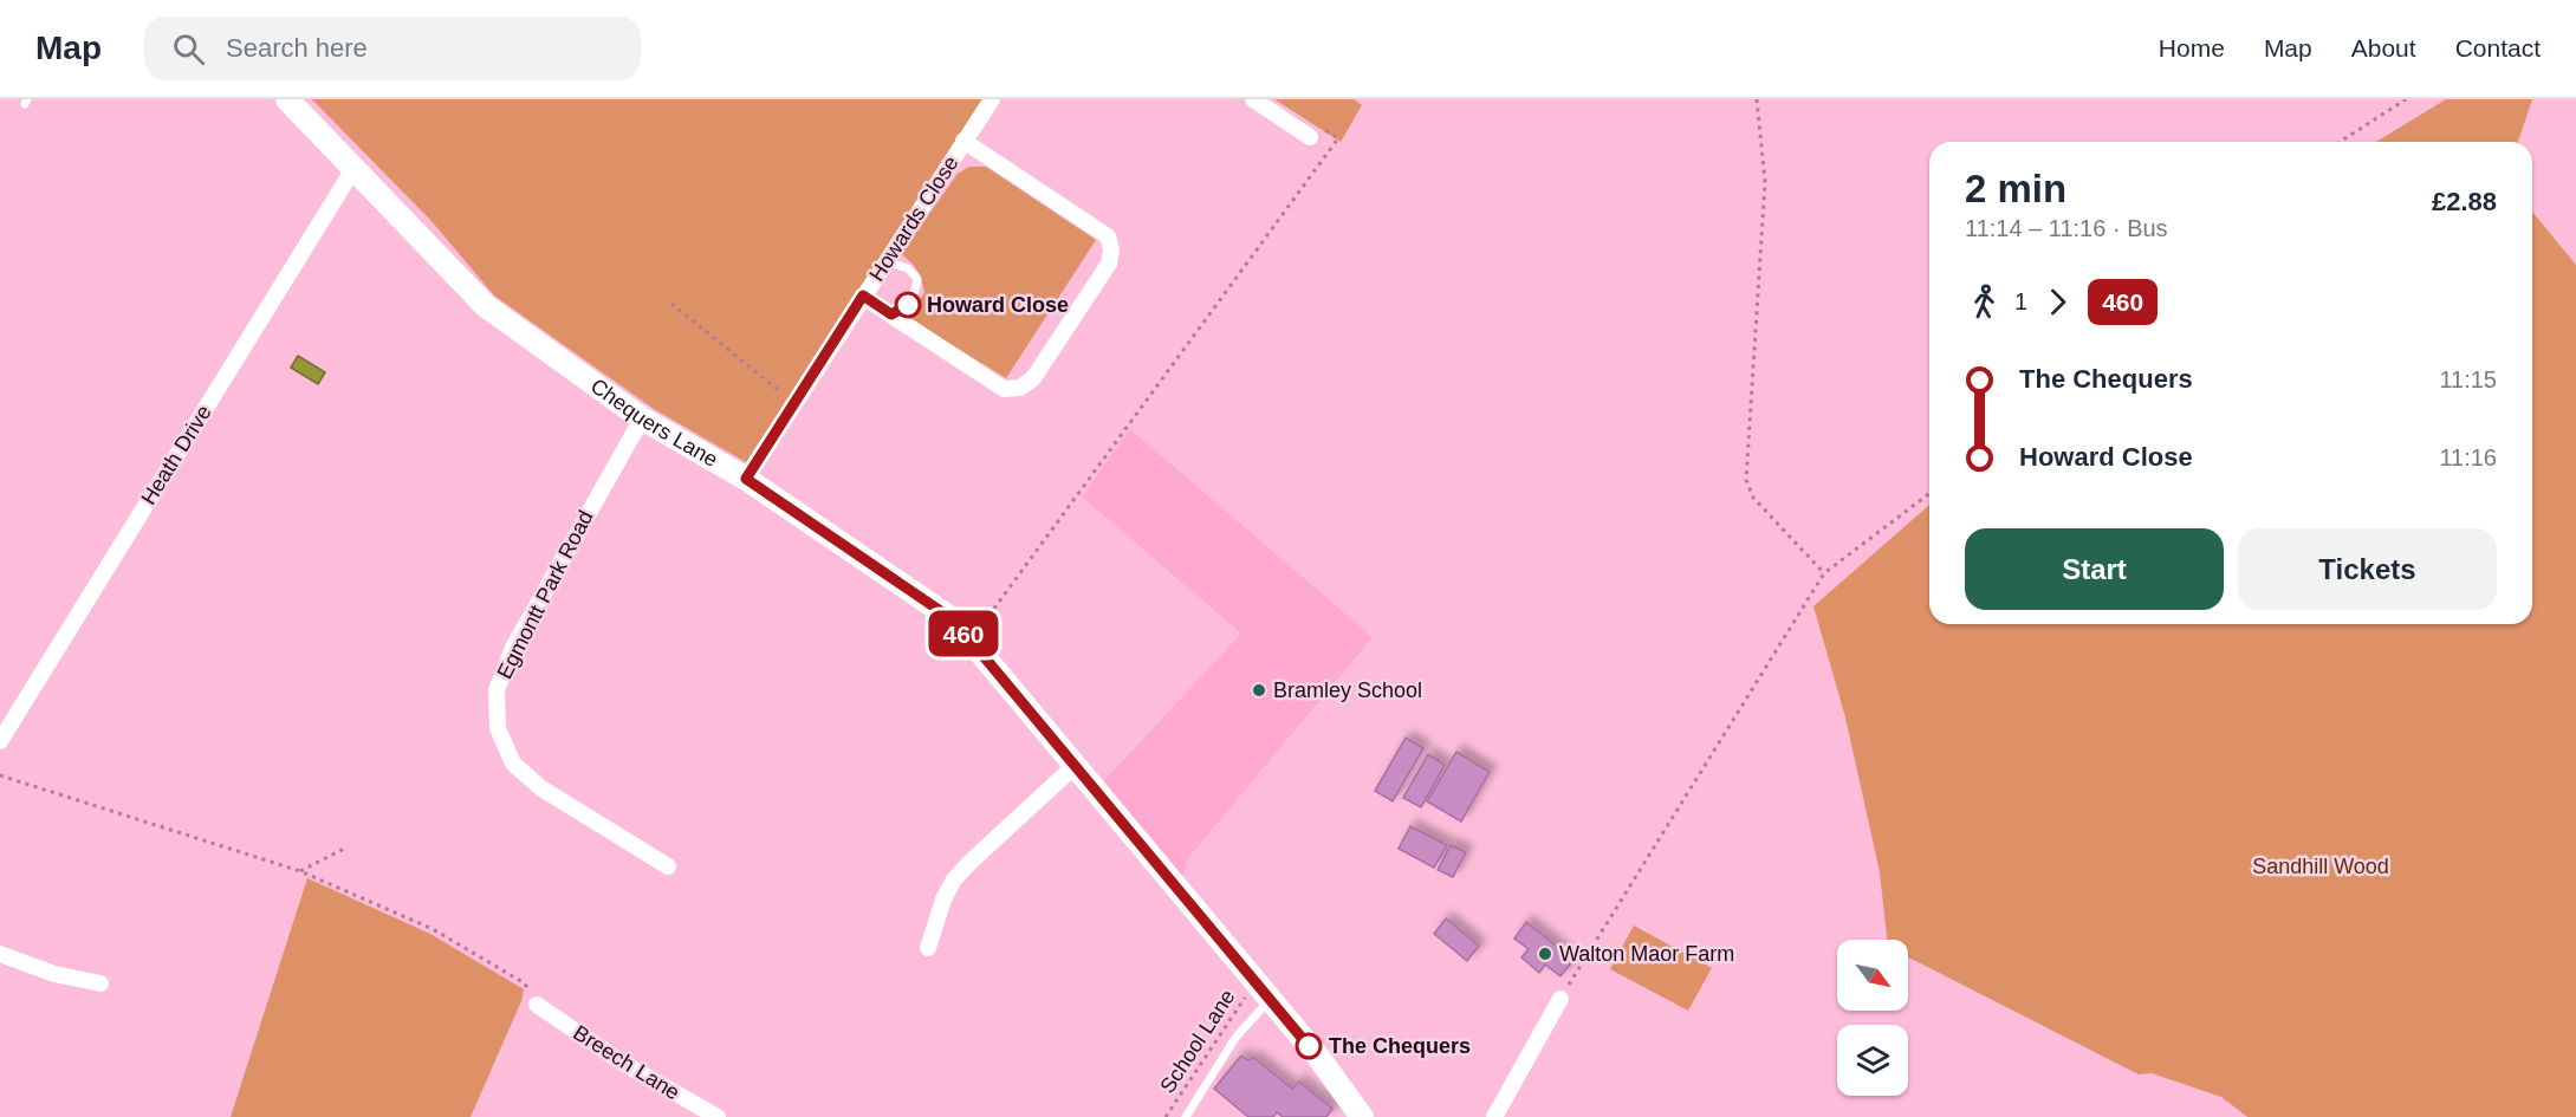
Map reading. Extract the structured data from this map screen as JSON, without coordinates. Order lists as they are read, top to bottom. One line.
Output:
{"streets":{"main road":["Chequers Lane"],"street":["Howards Close","Heath Drive","Egmontt Park Road","Breech Lane"],"path":["School Lane"]},"crossings":[["Howards Close","Chequers Lane"],["Chequers Lane","Heath Drive"],["Chequers Lane","Egmontt Park Road"],["Chequers Lane","School Lane"]],"parks":["Sandhill Wood"],"places":["Howard Close","Bramley School","Walton Maor Farm","The Chequers"],"lines":["bus line 460"],"north":"bottom right","page":{"header":"Map","search":"Search here","nav":["Home","Map","About","Contact"],"on_map":"460","heading":["2 min","11:14 – 11:16 · Bus","£2.88"],"legs":["1","460"],"list":[{"name":"The Chequers","value":"11:15"},{"name":"Howard Close","value":"11:16"}],"buttons":["Start","Tickets"]}}
